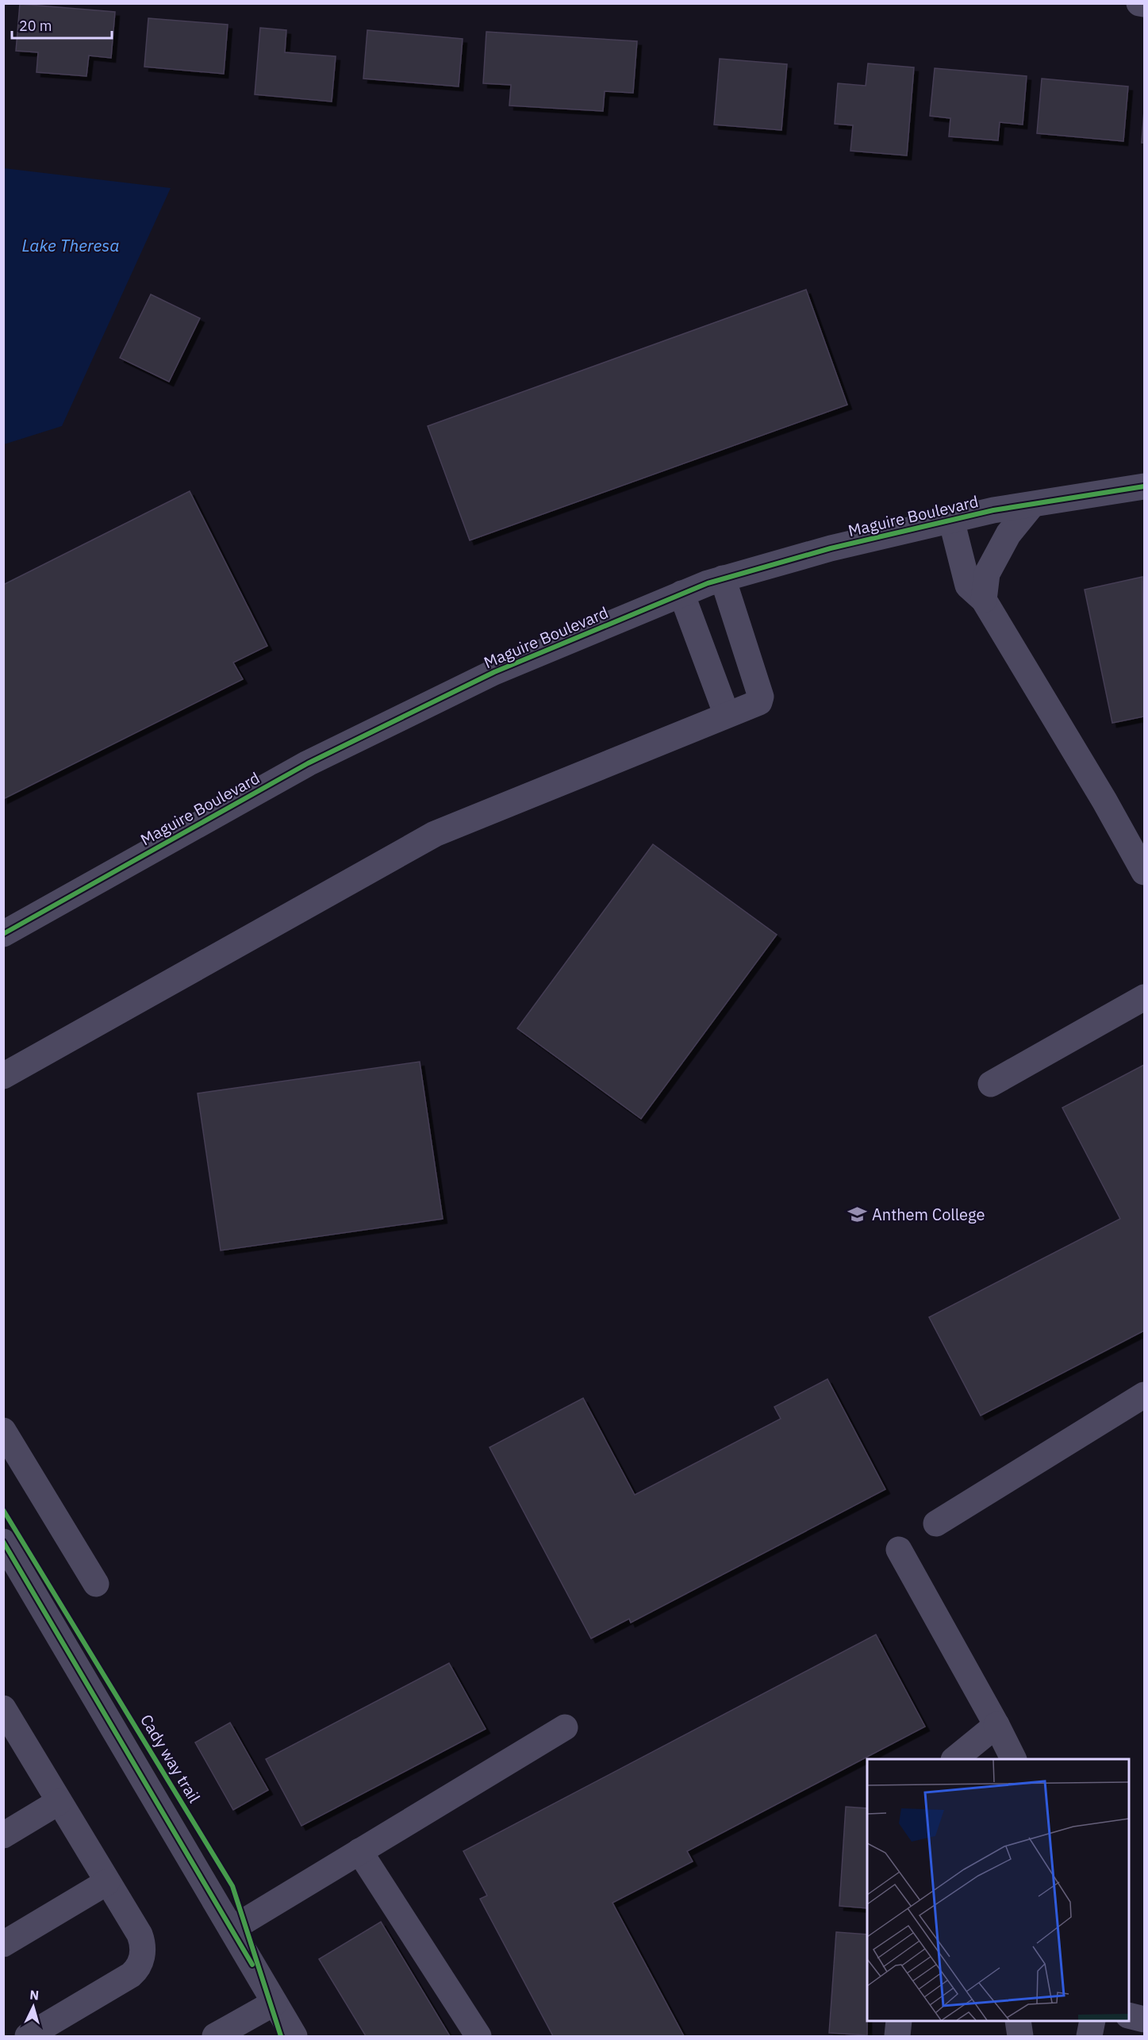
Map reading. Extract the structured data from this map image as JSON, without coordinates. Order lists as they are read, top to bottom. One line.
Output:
{"streets":{"street":["Maguire Boulevard"],"cycle path":["Cady way trail"]},"water":["Lake Theresa"],"places":{"school or university":["Anthem College"]},"scale_bar":"20 m","north":"top"}
